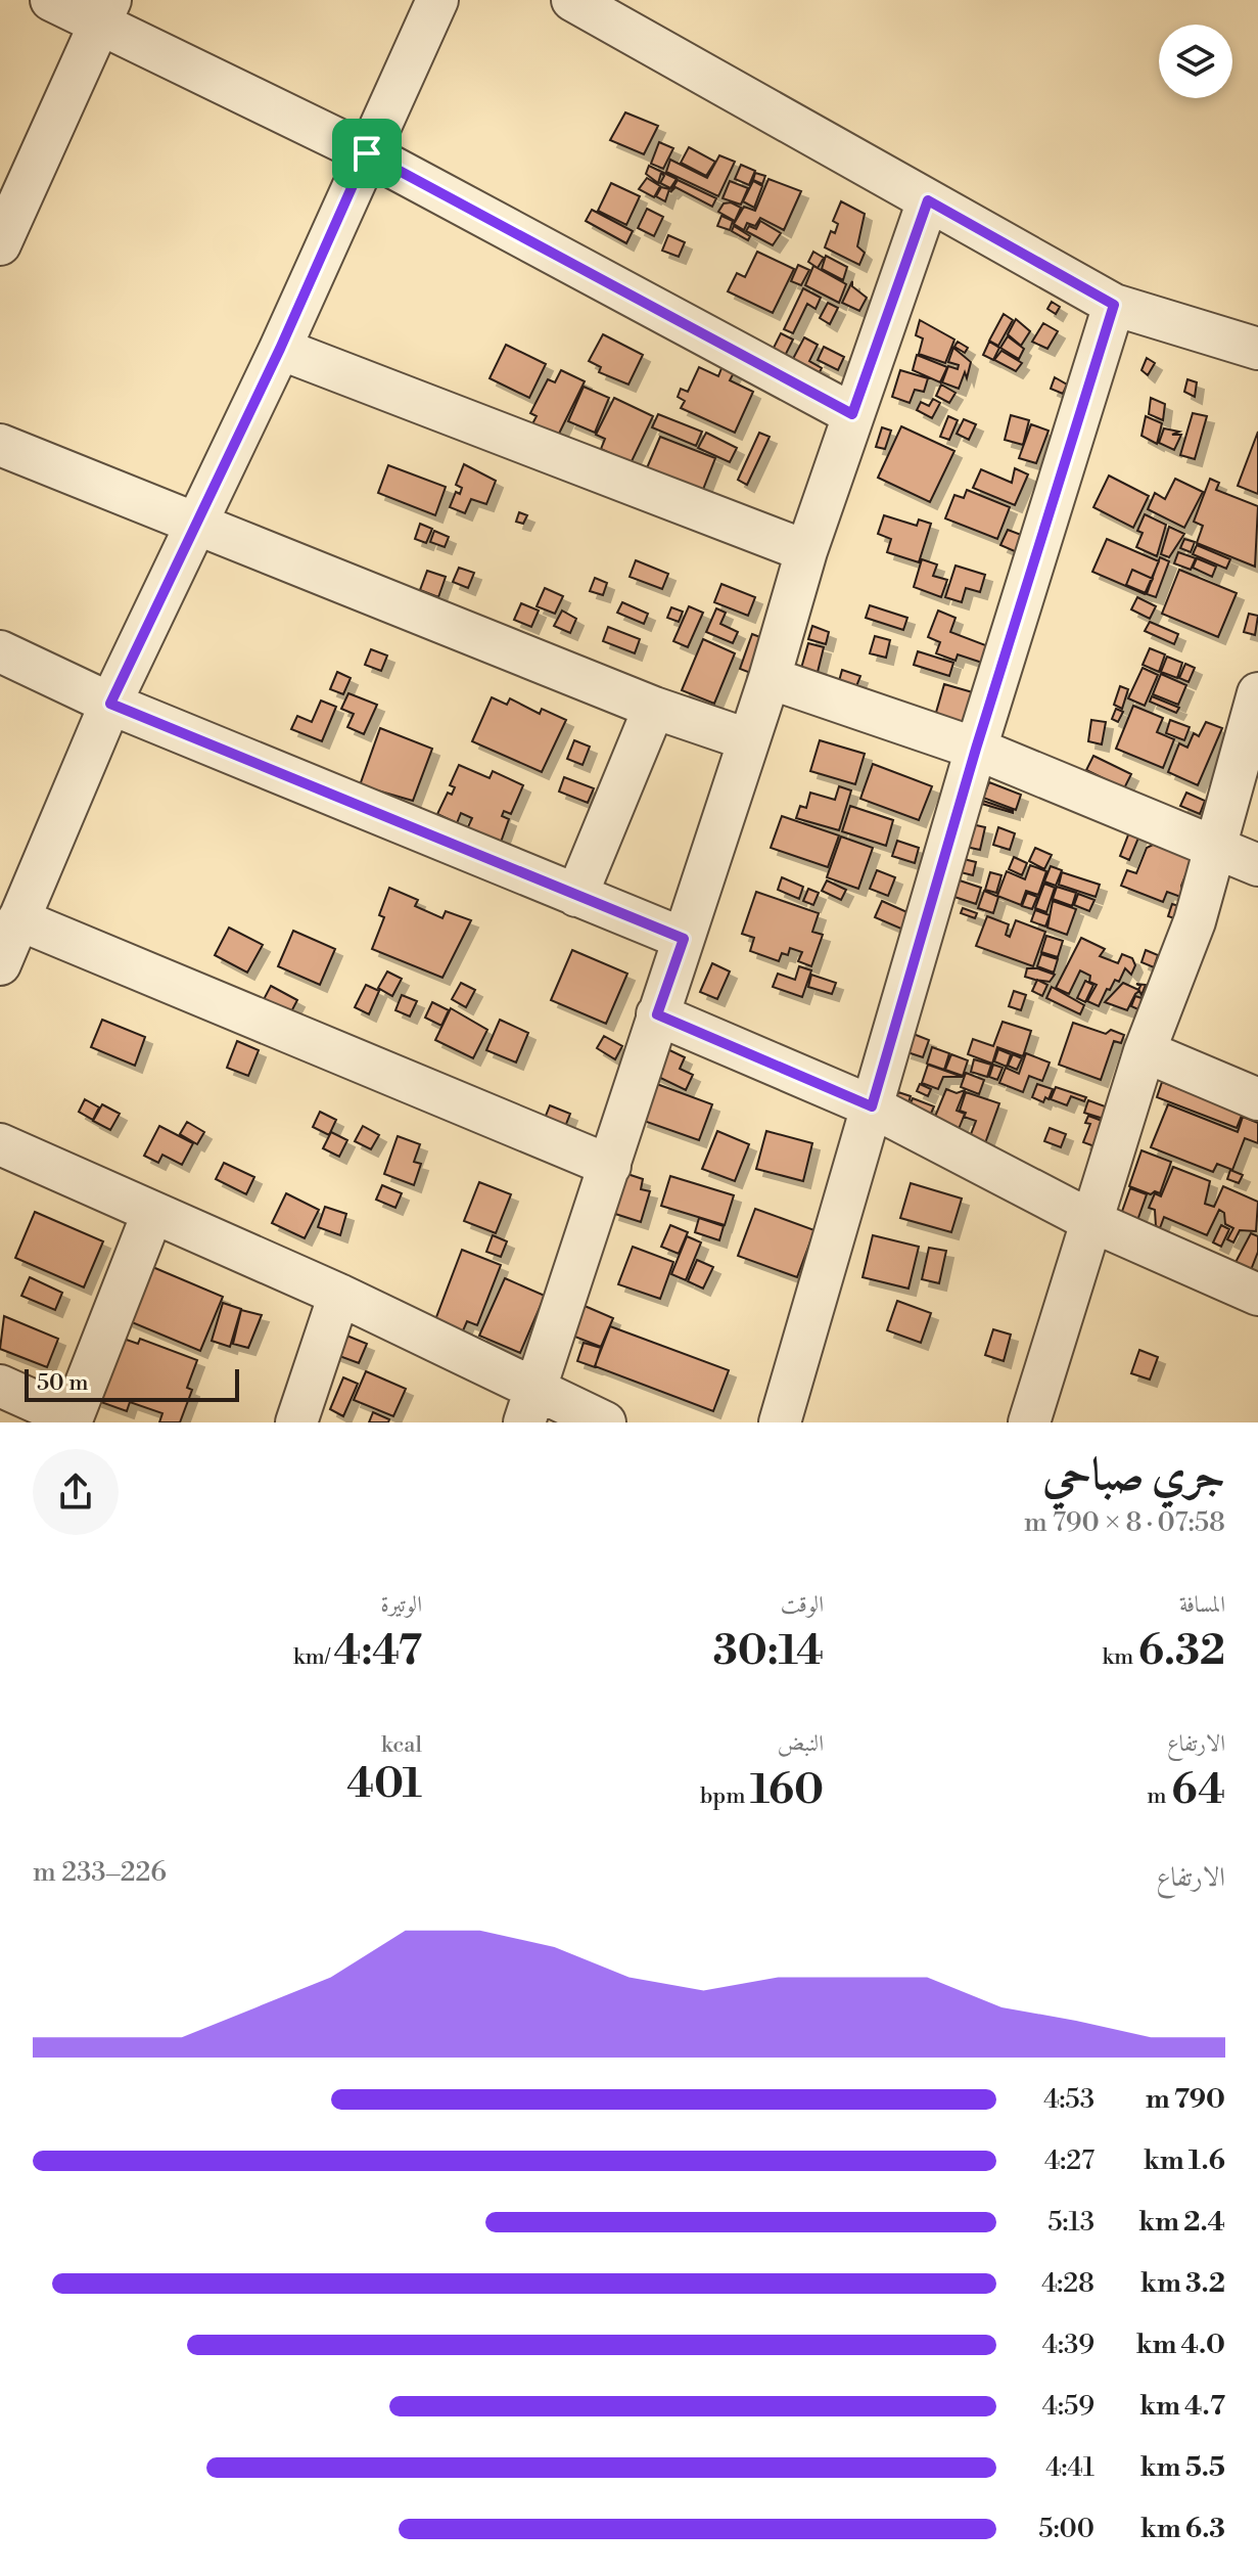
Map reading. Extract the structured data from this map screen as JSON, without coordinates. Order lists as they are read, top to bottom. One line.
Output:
{"scale_bar":"50 m","page":{"scale":"50 m","heading":["جري صباحي","07:58 · 8 × 790 m"],"stats":[["المسافة","6.32 km"],["الوقت","30:14"],["الوتيرة","4:47 /km"],["الارتفاع","64 m"],["النبض","160 bpm"],["kcal","401"]],"chart":["الارتفاع","226–233 m"],"list":[{"name":"790 m","note":"4:53"},{"name":"1.6 km","note":"4:27"},{"name":"2.4 km","note":"5:13"},{"name":"3.2 km","note":"4:28"},{"name":"4.0 km","note":"4:39"},{"name":"4.7 km","note":"4:59"},{"name":"5.5 km","note":"4:41"},{"name":"6.3 km","note":"5:00"}]}}
